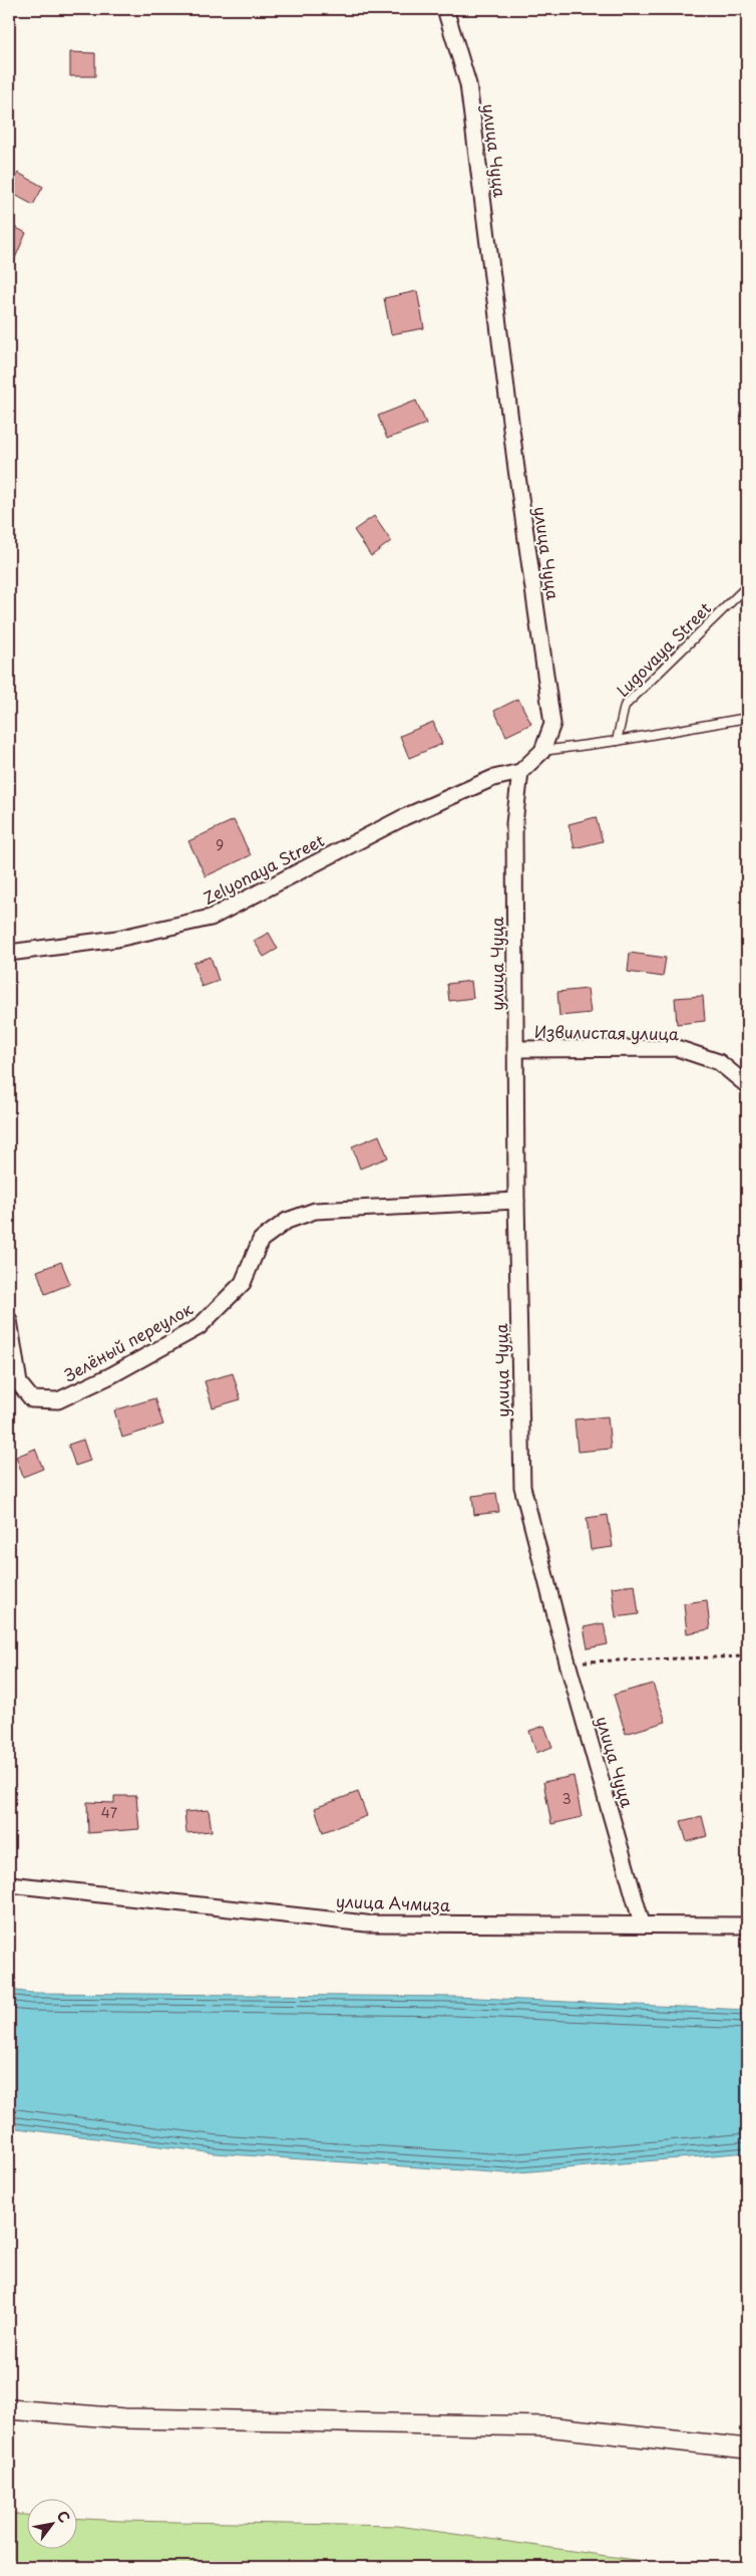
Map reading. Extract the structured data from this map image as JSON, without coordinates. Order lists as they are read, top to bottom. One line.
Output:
{"streets":{"street":["улица Чуца","Zelyonaya Street","Извилистая улица","Зелёный переулок","улица Ачмиза"],"lane":["Lugovaya Street"]},"crossings":[["улица Чуца","Zelyonaya Street"],["улица Чуца","Извилистая улица"],["улица Чуца","Зелёный переулок"],["улица Чуца","улица Ачмиза"]],"house_numbers":["9","3","47"],"north":"top right"}
